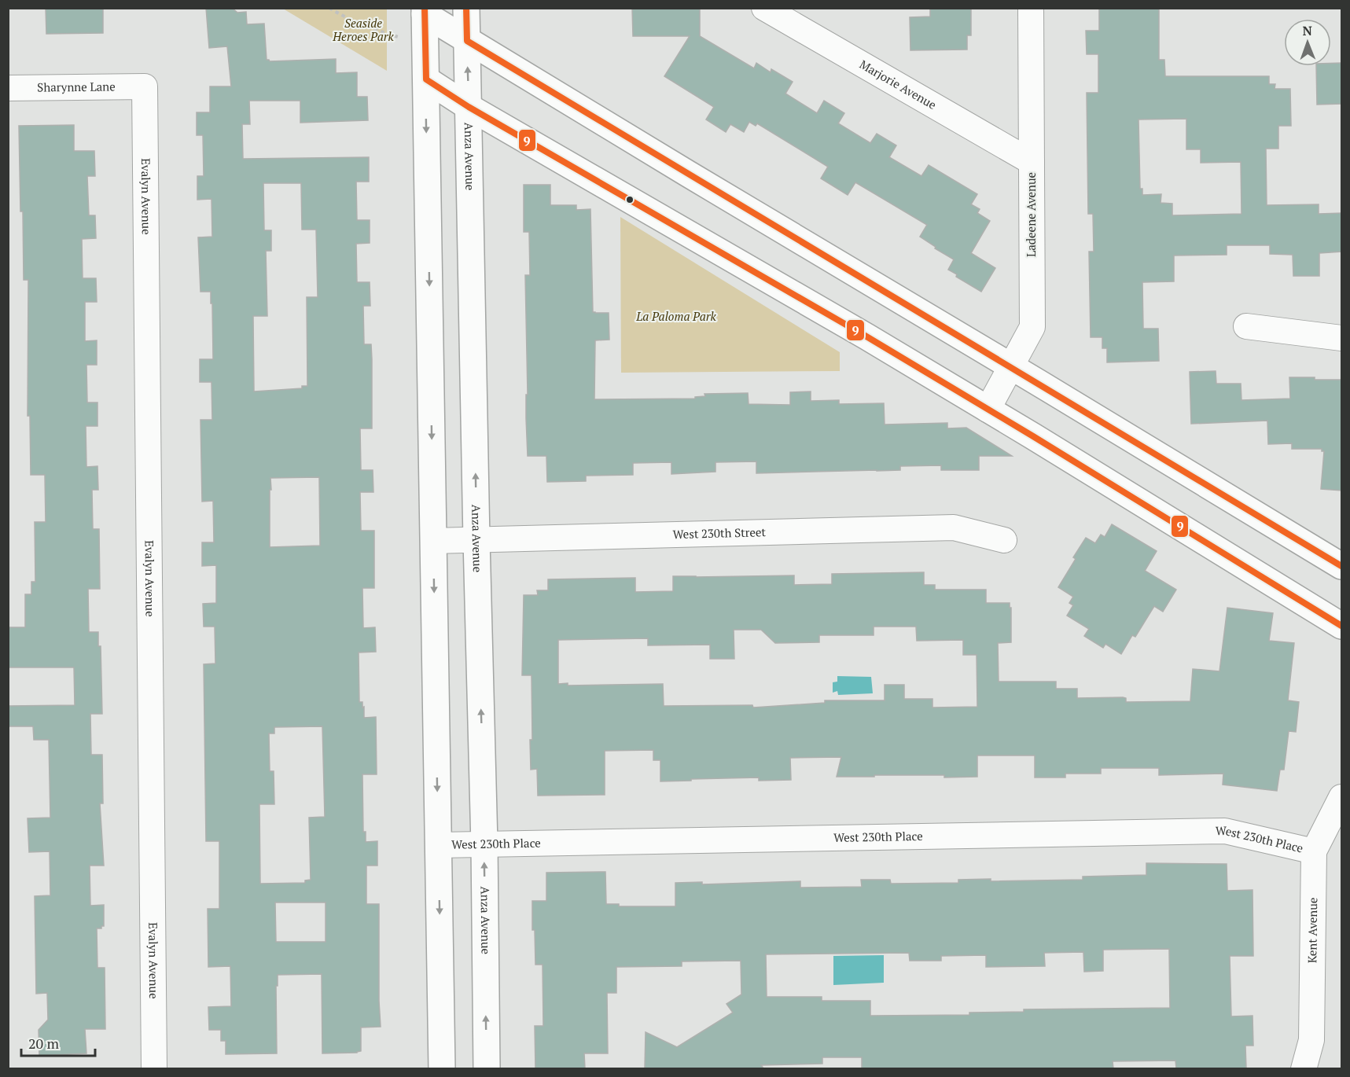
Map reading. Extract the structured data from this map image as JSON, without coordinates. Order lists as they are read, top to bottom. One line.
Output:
{"streets":{"main road":["Anza Avenue"],"street":["Marjorie Avenue","Sharynne Lane","Evalyn Avenue","Ladeene Avenue","West 230th Street","West 230th Place","Kent Avenue"]},"crossings":[["Marjorie Avenue","Ladeene Avenue"],["Sharynne Lane","Evalyn Avenue"],["Anza Avenue","West 230th Street"],["Anza Avenue","West 230th Place"],["West 230th Place","Kent Avenue"]],"parks":["Seaside Heroes Park","La Paloma Park"],"lines":["transit line 9"],"scale_bar":"20 m","north":"top"}
